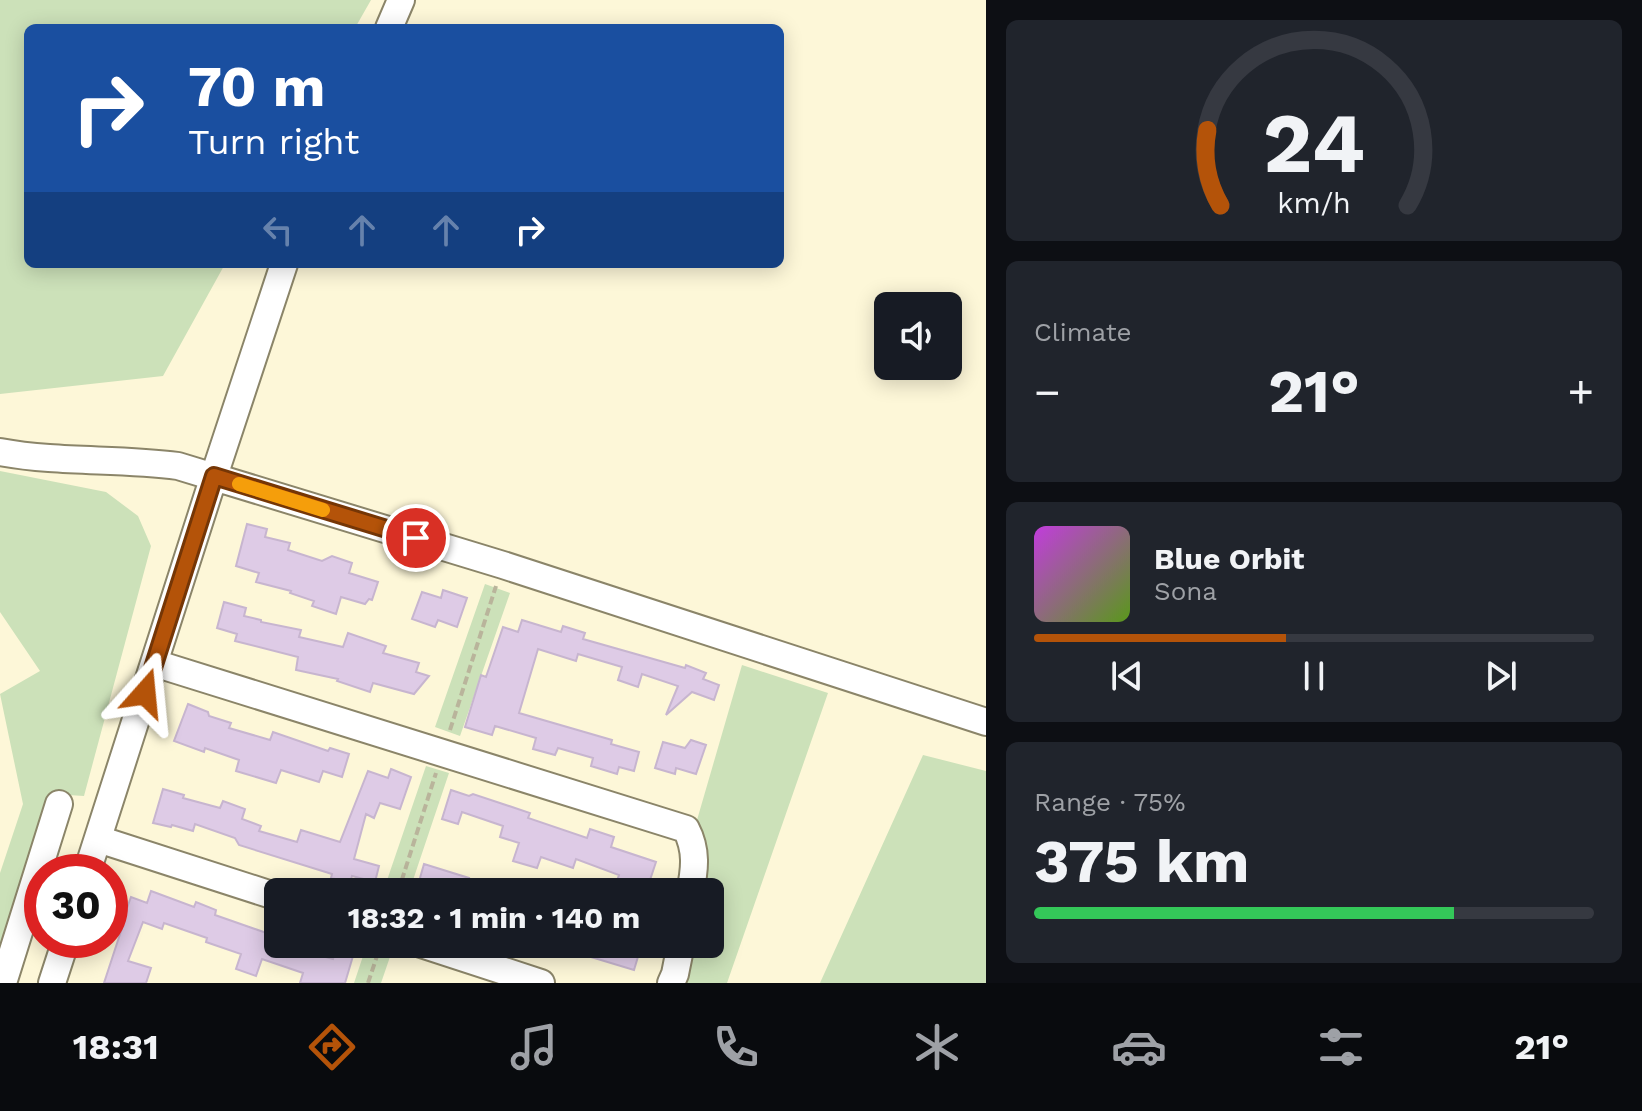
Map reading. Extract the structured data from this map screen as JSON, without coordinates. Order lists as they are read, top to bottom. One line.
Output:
{"page":{"turn":["70 m","Turn right"],"tile":["Climate",["Range · 75%","375 km"]],"heat":["−","21°","+"],"song":["Blue Orbit","Sona"],"limit":"30","trip":"18:32 · 1 min · 140 m","tabs":["18:31","21°"],"gauge":["24","km/h"]}}
